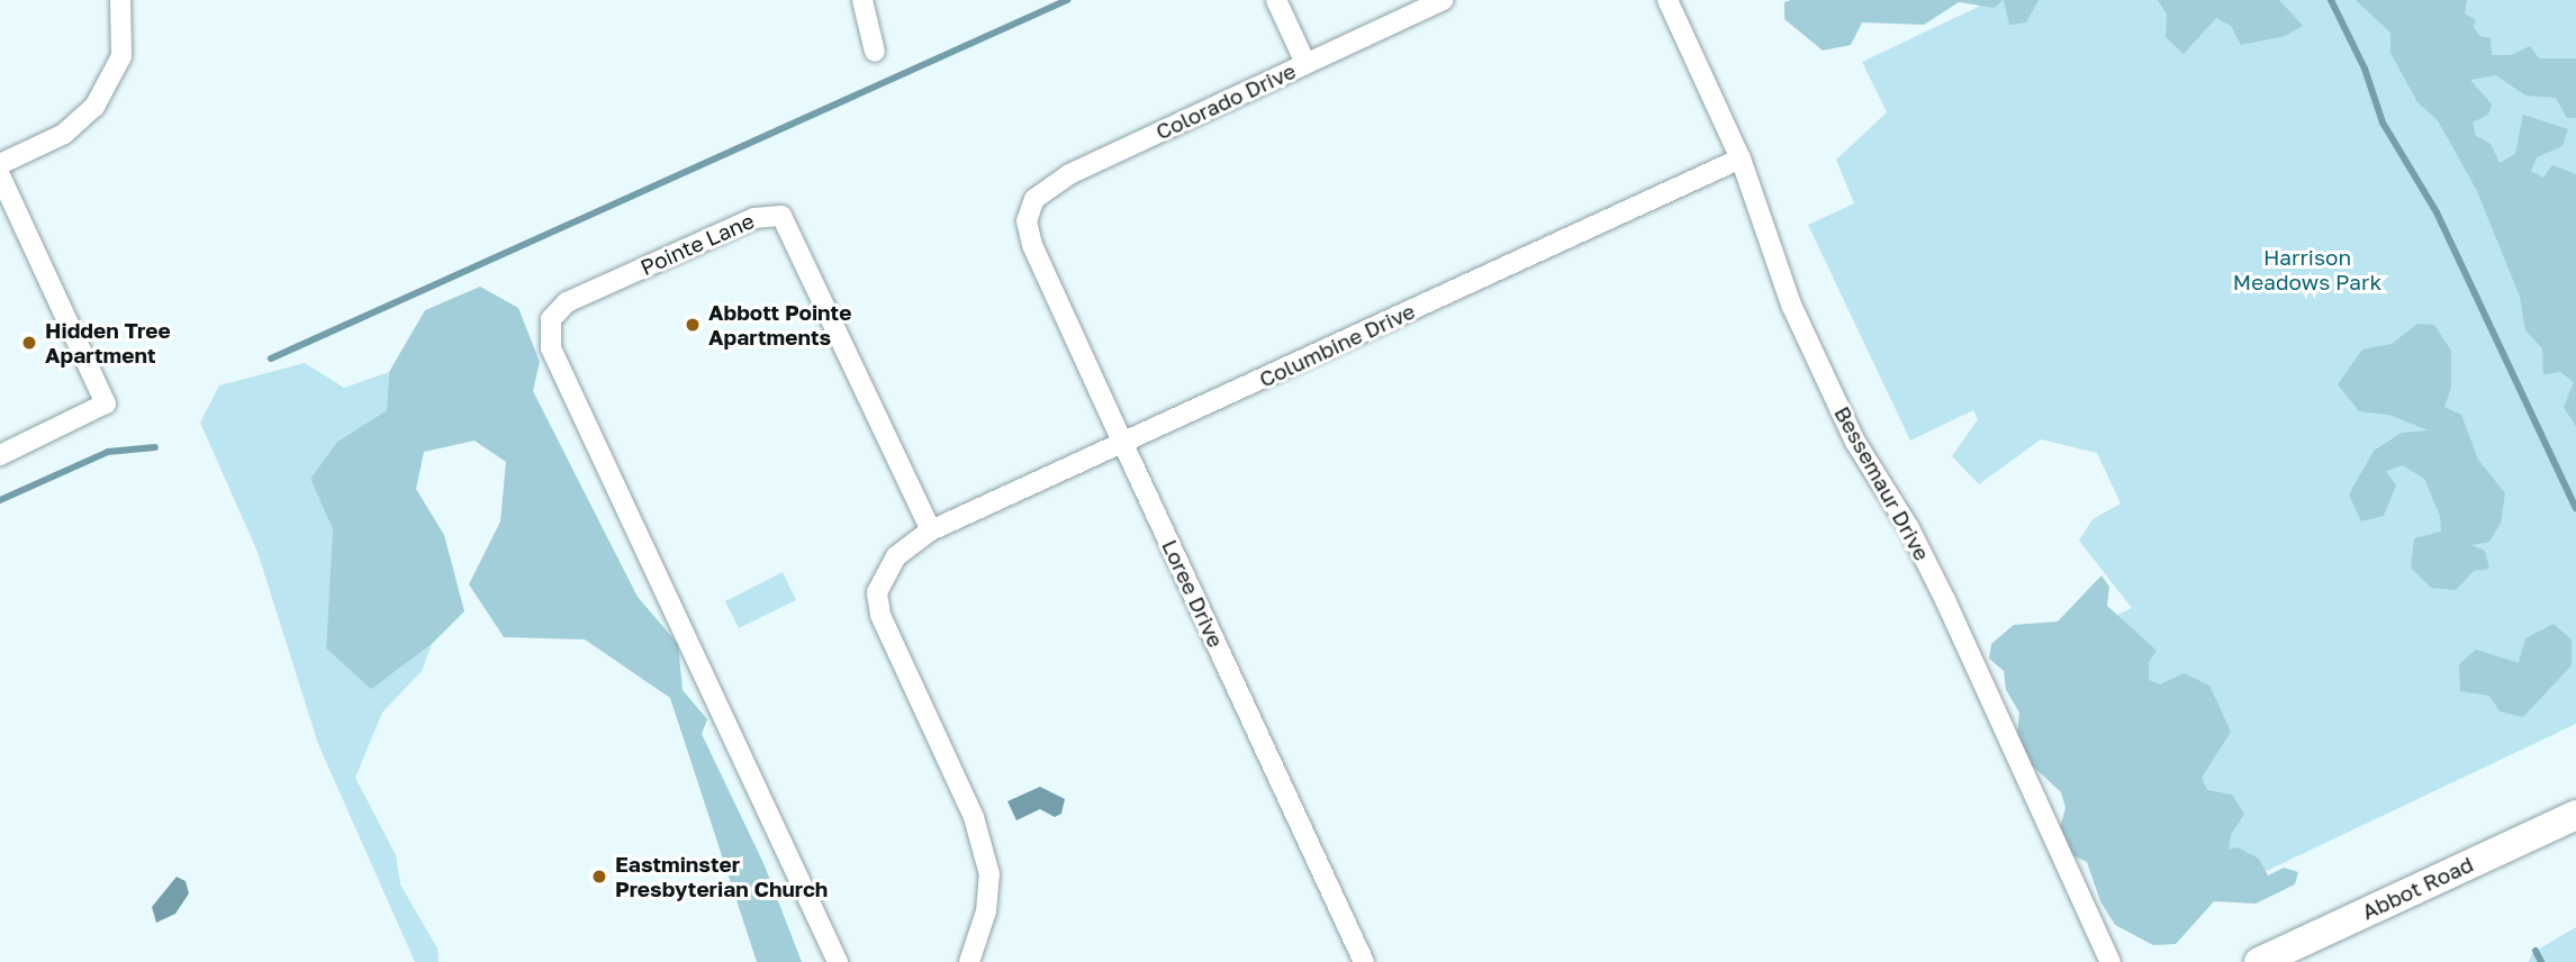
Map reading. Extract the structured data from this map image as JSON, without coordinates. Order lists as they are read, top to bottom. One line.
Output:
{"streets":{"main road":["Abbot Road"],"street":["Colorado Drive","Pointe Lane","Columbine Drive","Bessemaur Drive","Loree Drive"]},"crossings":[["Colorado Drive","Loree Drive"],["Pointe Lane","Columbine Drive"],["Columbine Drive","Bessemaur Drive"],["Columbine Drive","Loree Drive"]],"parks":["Harrison Meadows Park"],"places":["Abbott Pointe Apartments","Hidden Tree Apartment","Eastminster Presbyterian Church"]}
